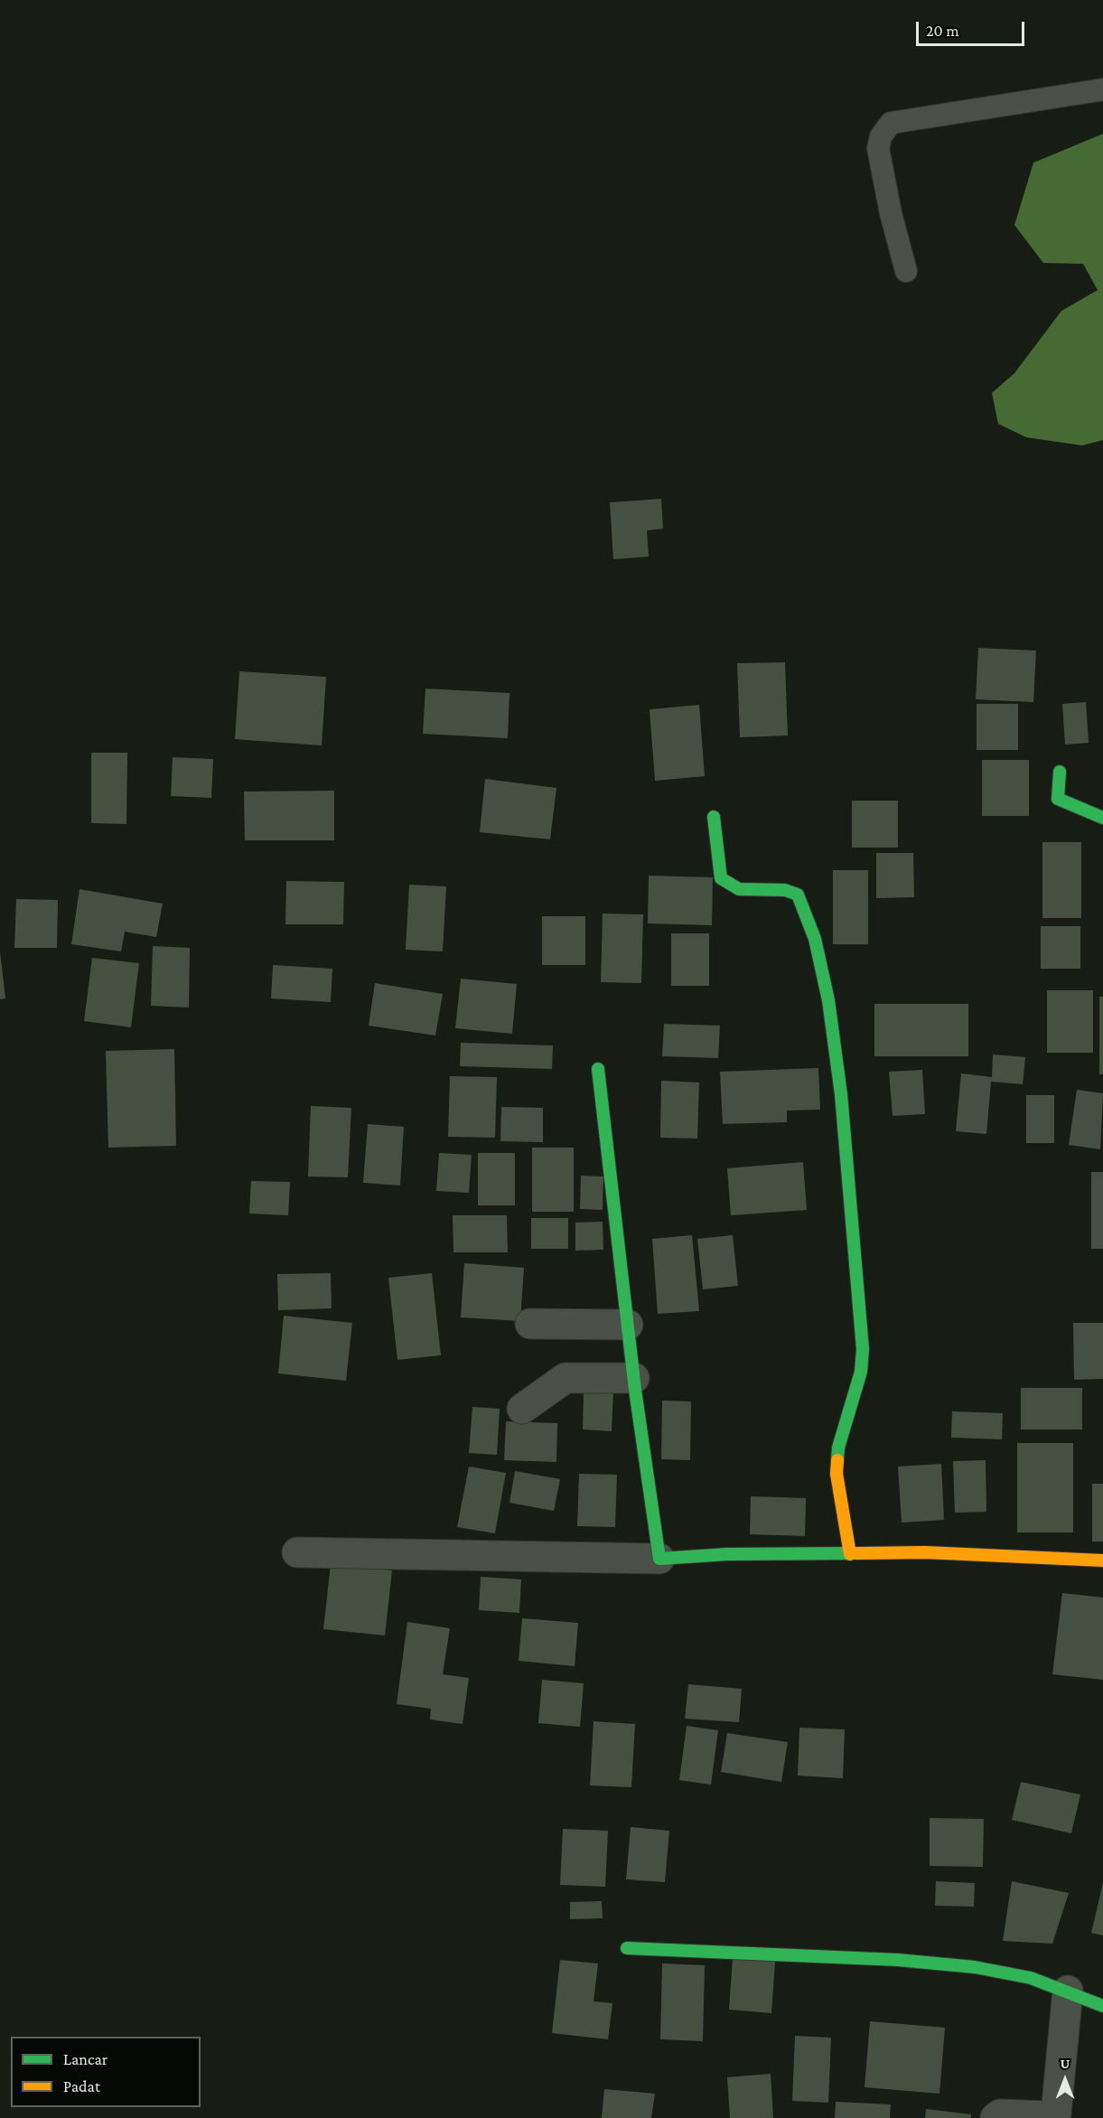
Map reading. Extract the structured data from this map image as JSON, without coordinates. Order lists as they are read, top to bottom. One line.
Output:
{"legend":["Lancar","Padat"],"scale_bar":"20 m","north":"top"}
